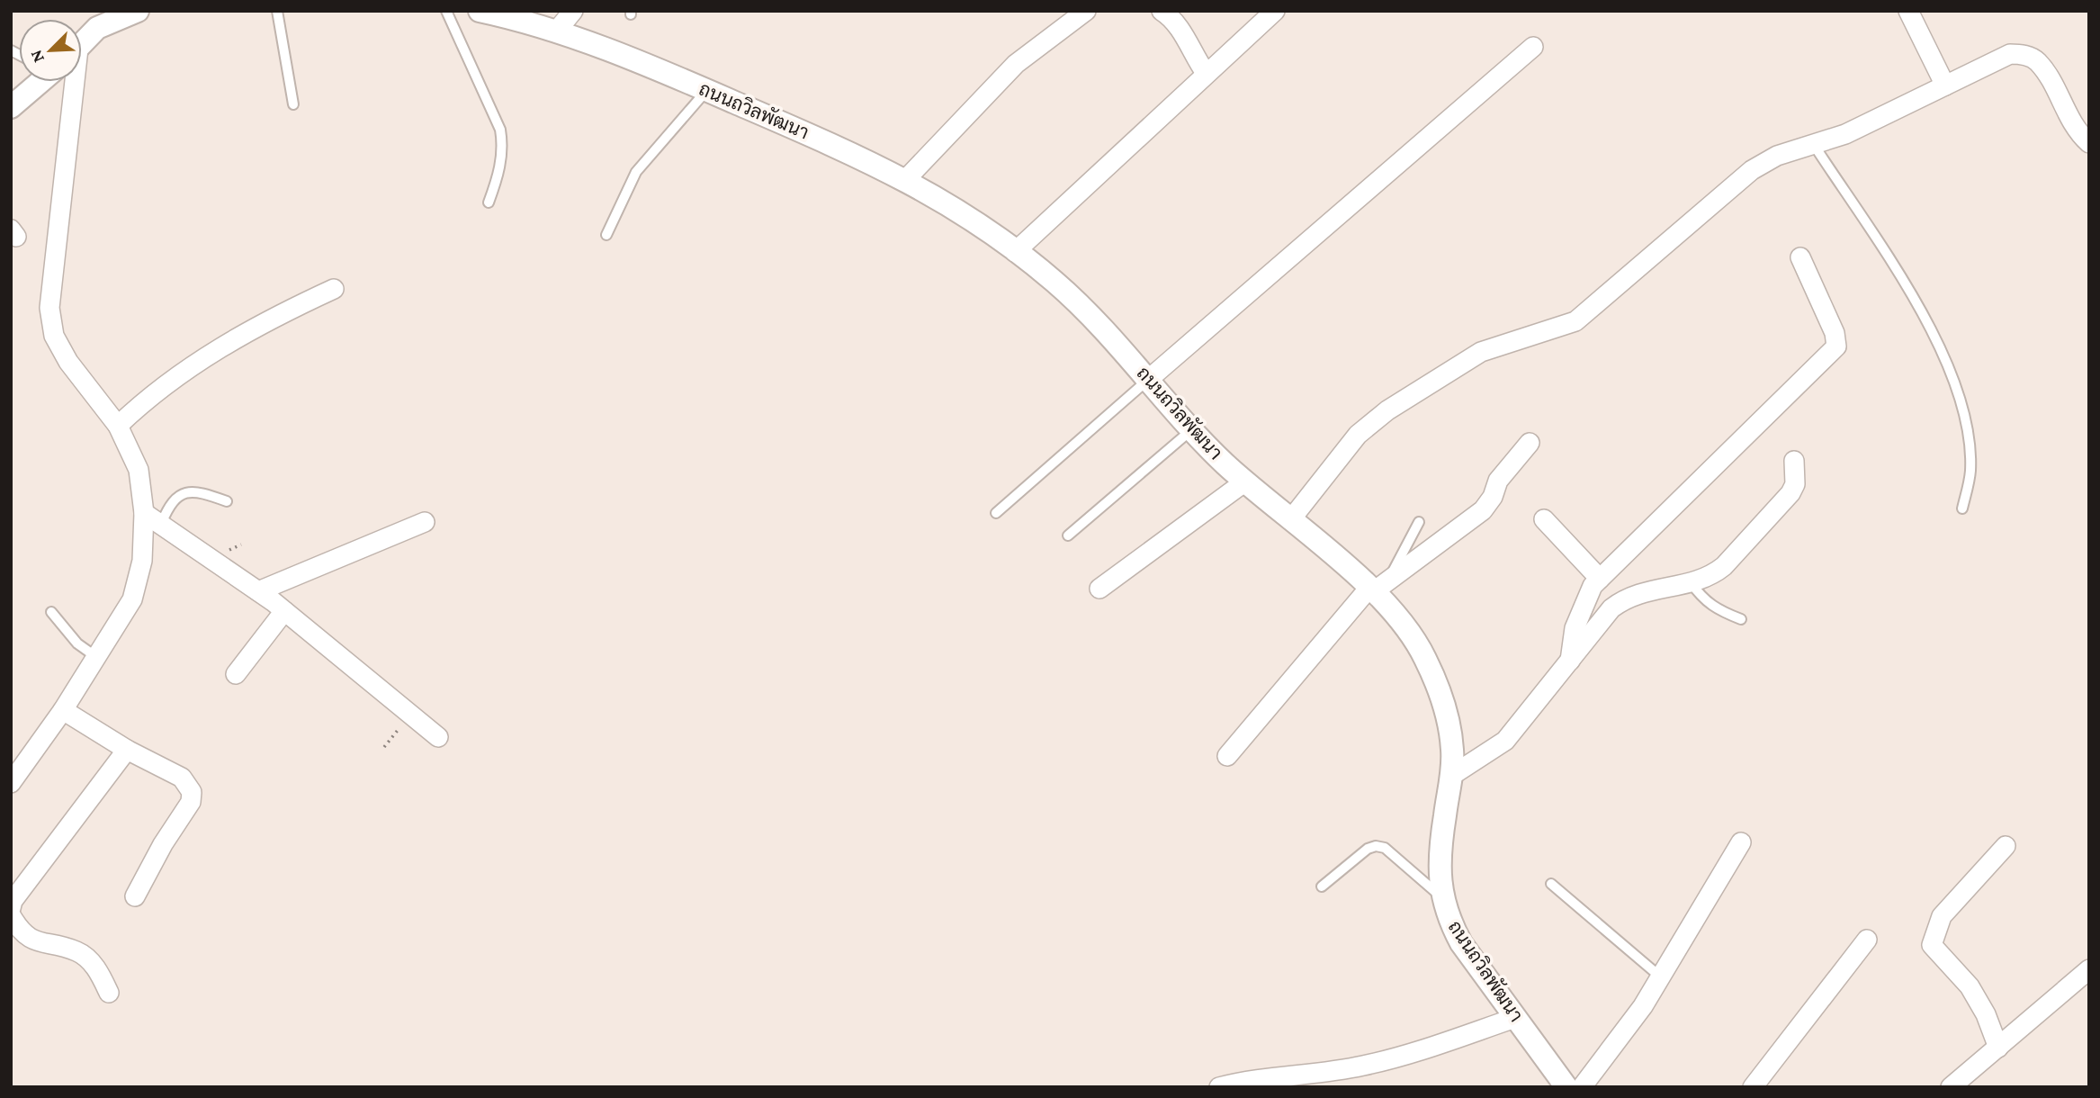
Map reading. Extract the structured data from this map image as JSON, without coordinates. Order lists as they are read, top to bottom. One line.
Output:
{"streets":{"street":["ถนนถวิลพัฒนา"]},"north":"bottom left"}
